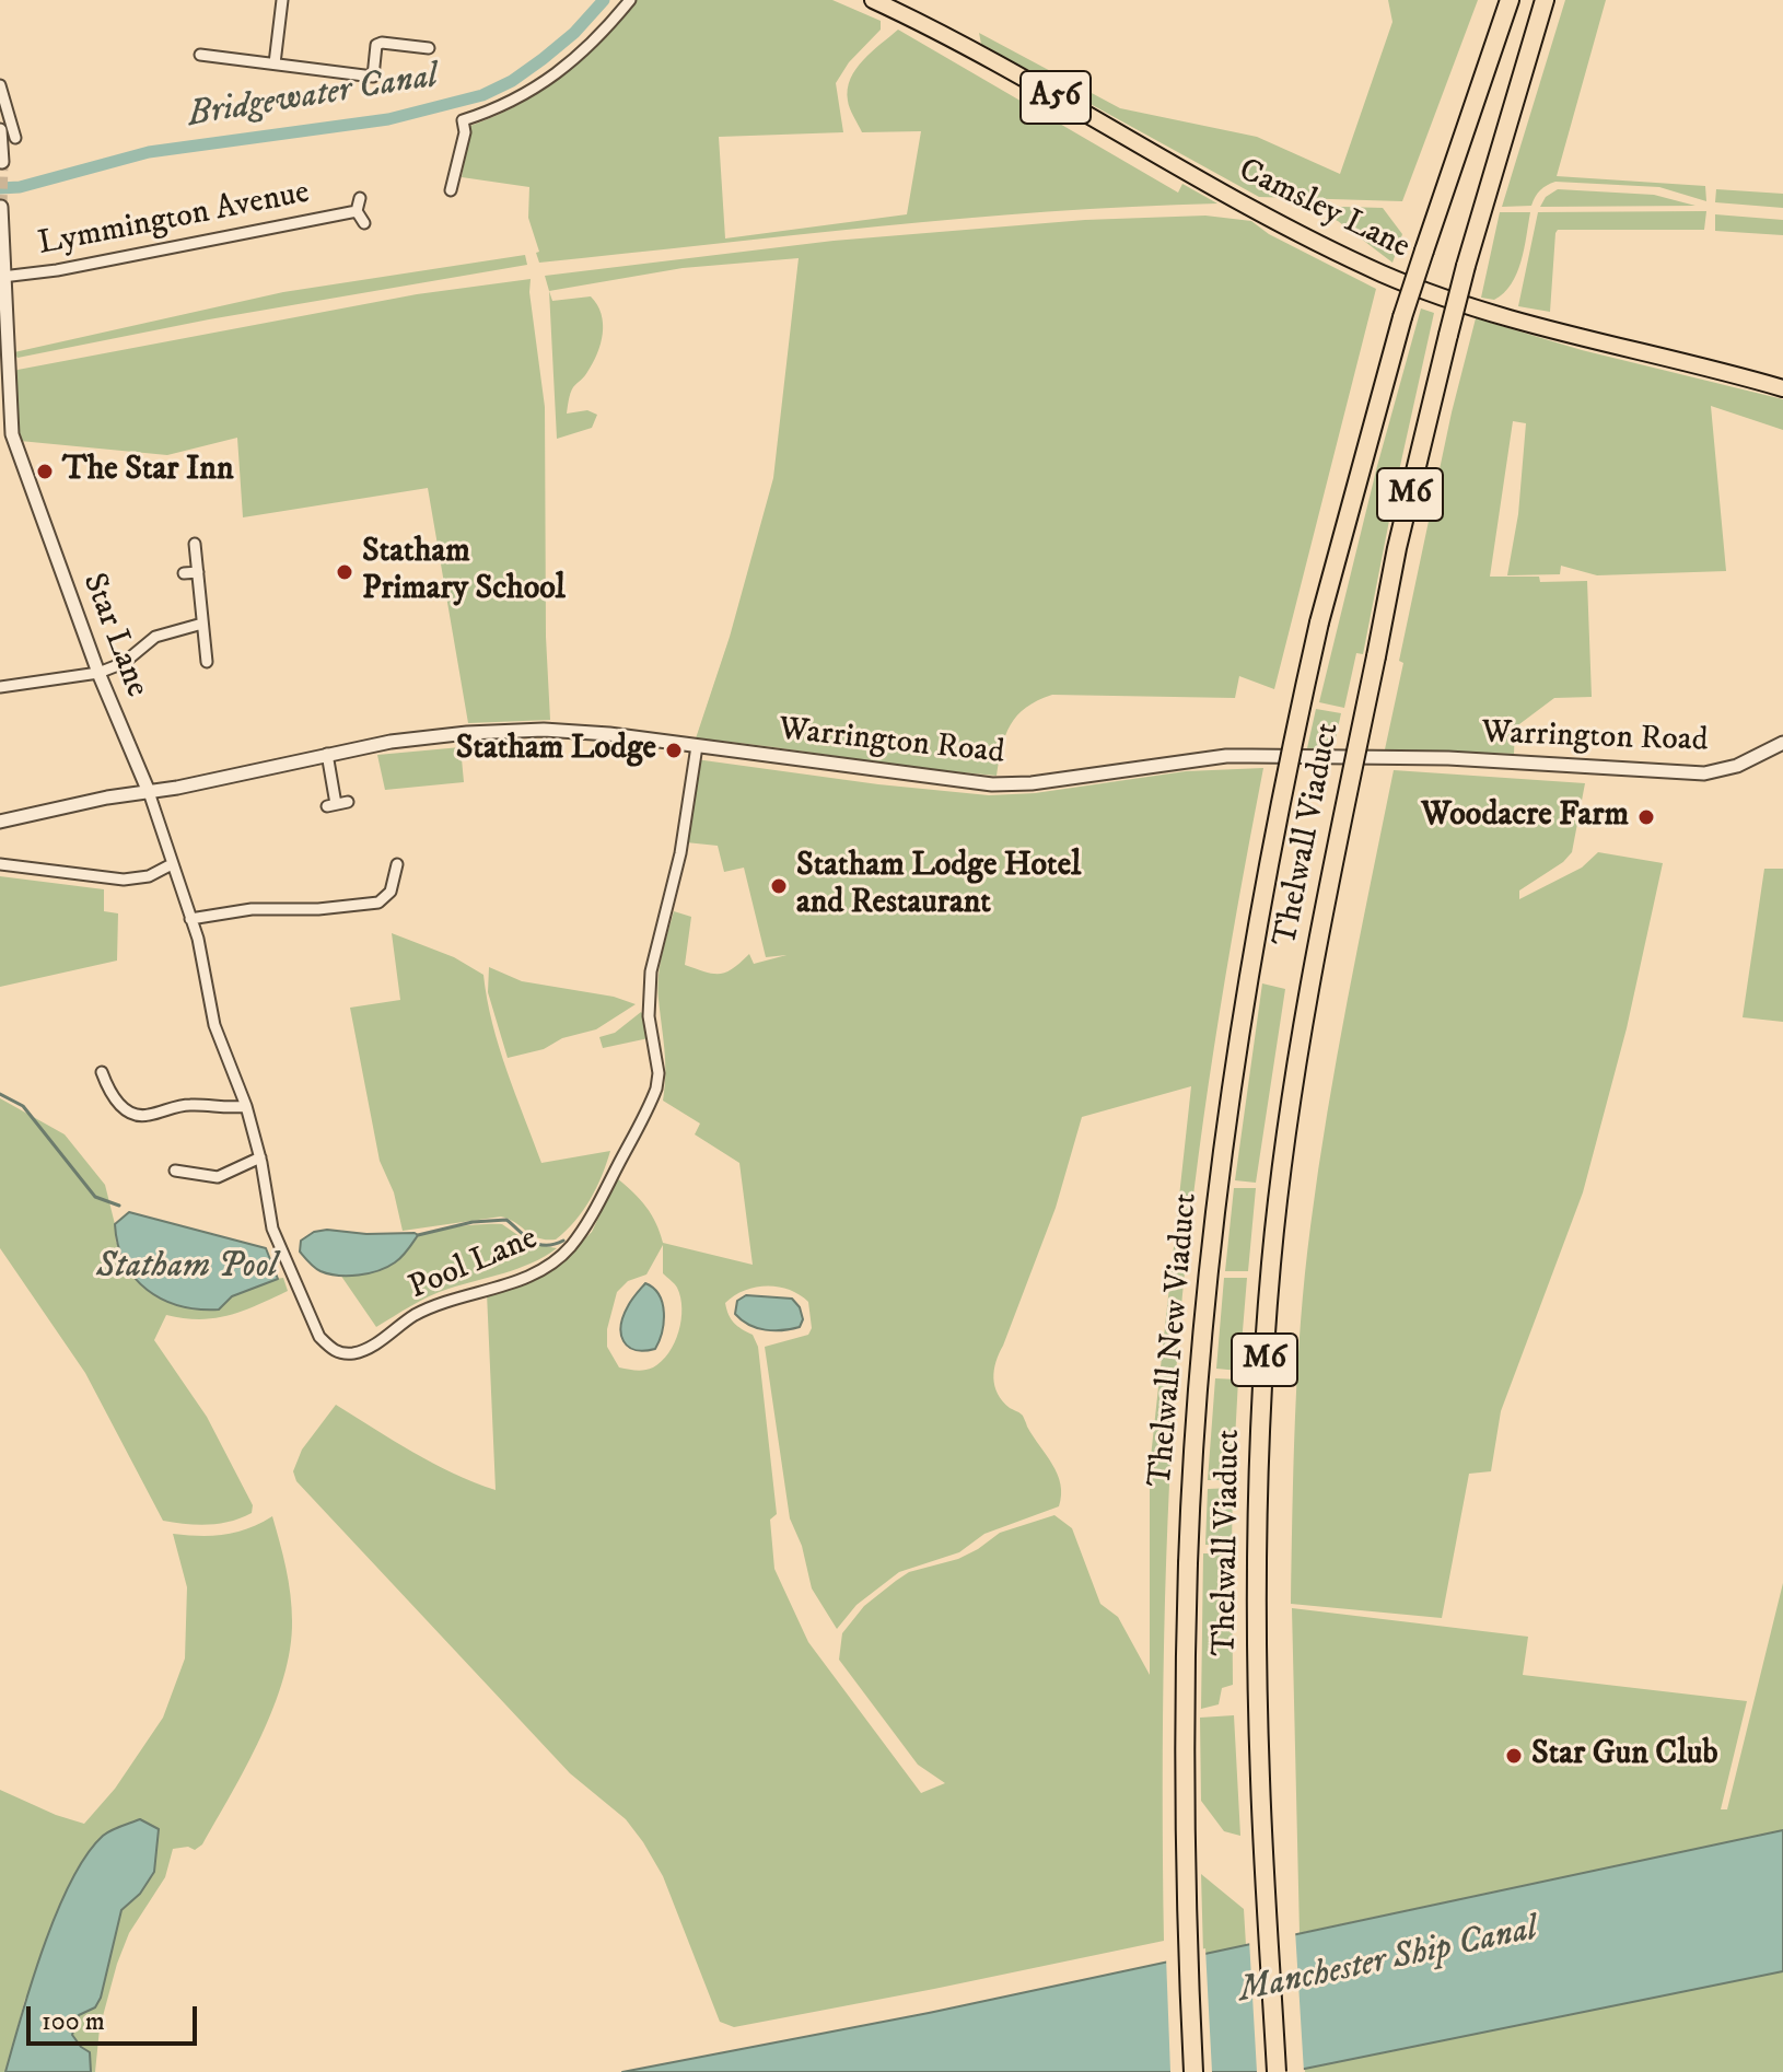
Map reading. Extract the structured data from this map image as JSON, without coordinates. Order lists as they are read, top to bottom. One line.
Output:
{"streets":{"highway":["M6","Thelwall Viaduct","Thelwall New Viaduct"],"main road":["A56","Camsley Lane"],"street":["Lymmington Avenue","Star Lane","Warrington Road","Pool Lane"]},"crossings":[["Lymmington Avenue","Star Lane"],["Star Lane","Warrington Road"],["Star Lane","Pool Lane"],["Warrington Road","Pool Lane"]],"water":["Bridgewater Canal","Statham Pool","Manchester Ship Canal"],"places":["The Star Inn","Statham Primary School","Statham Lodge","Woodacre Farm","Statham Lodge Hotel and Restaurant","Star Gun Club"],"scale_bar":"100 m"}
